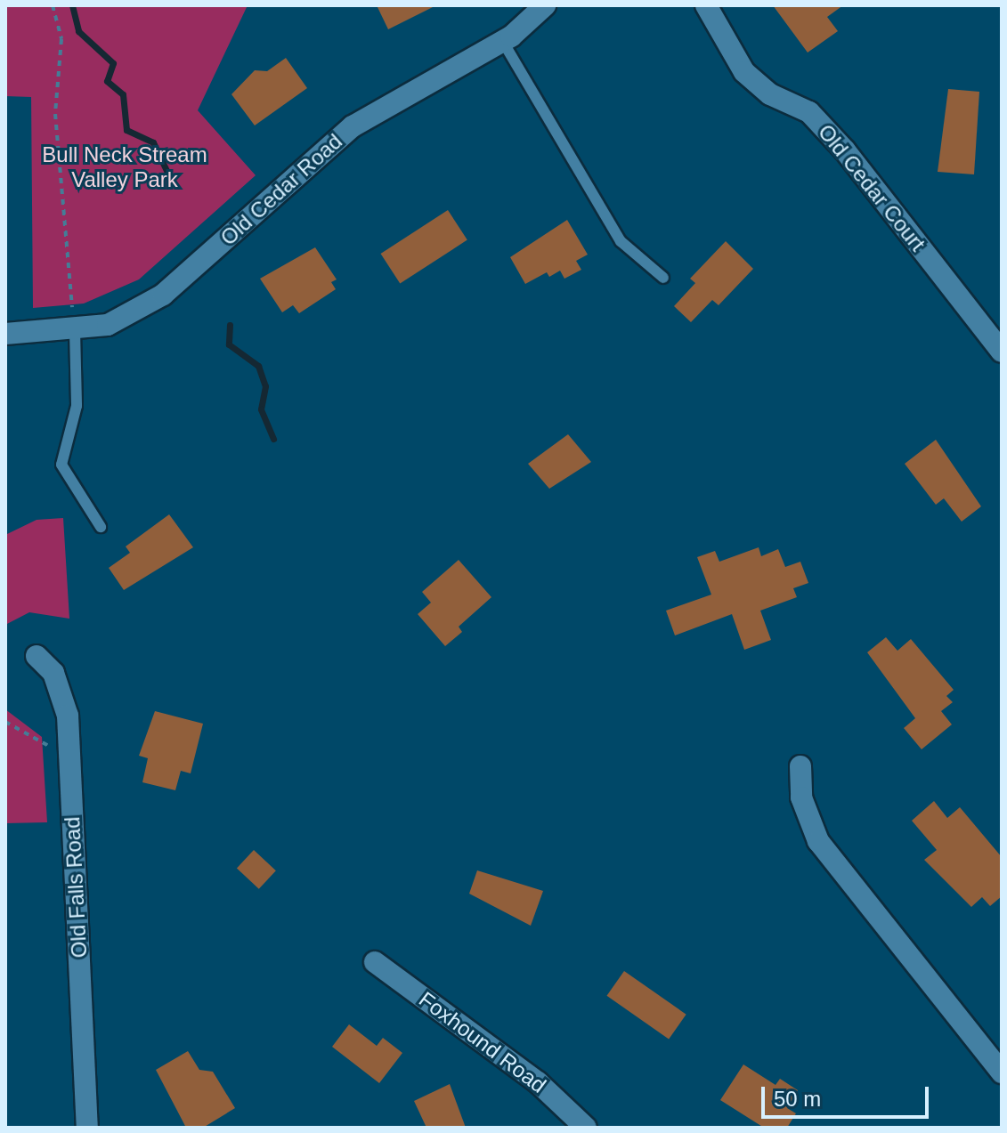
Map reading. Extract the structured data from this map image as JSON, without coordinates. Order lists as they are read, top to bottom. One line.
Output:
{"streets":{"street":["Old Cedar Court","Old Cedar Road","Old Falls Road","Foxhound Road"]},"parks":["Bull Neck Stream Valley Park"],"scale_bar":"50 m"}
